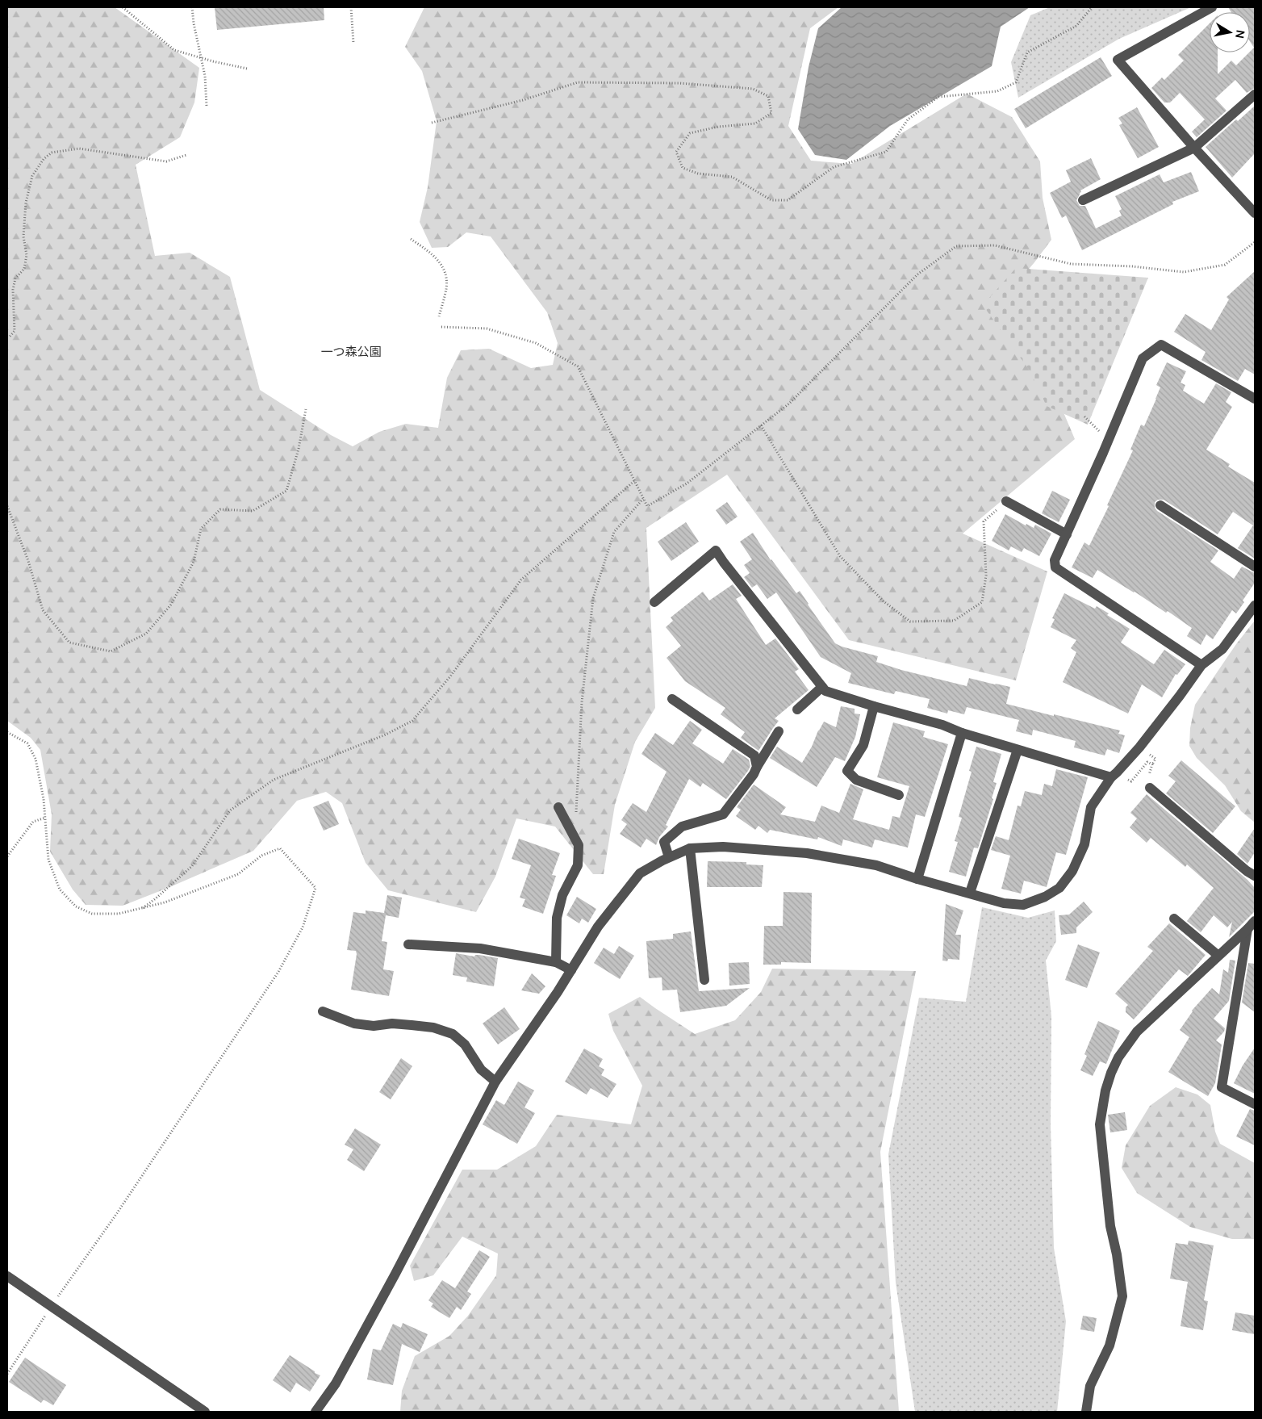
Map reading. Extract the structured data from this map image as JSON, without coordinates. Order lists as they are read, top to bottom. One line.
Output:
{"parks":["一つ森公園"],"north":"right"}
